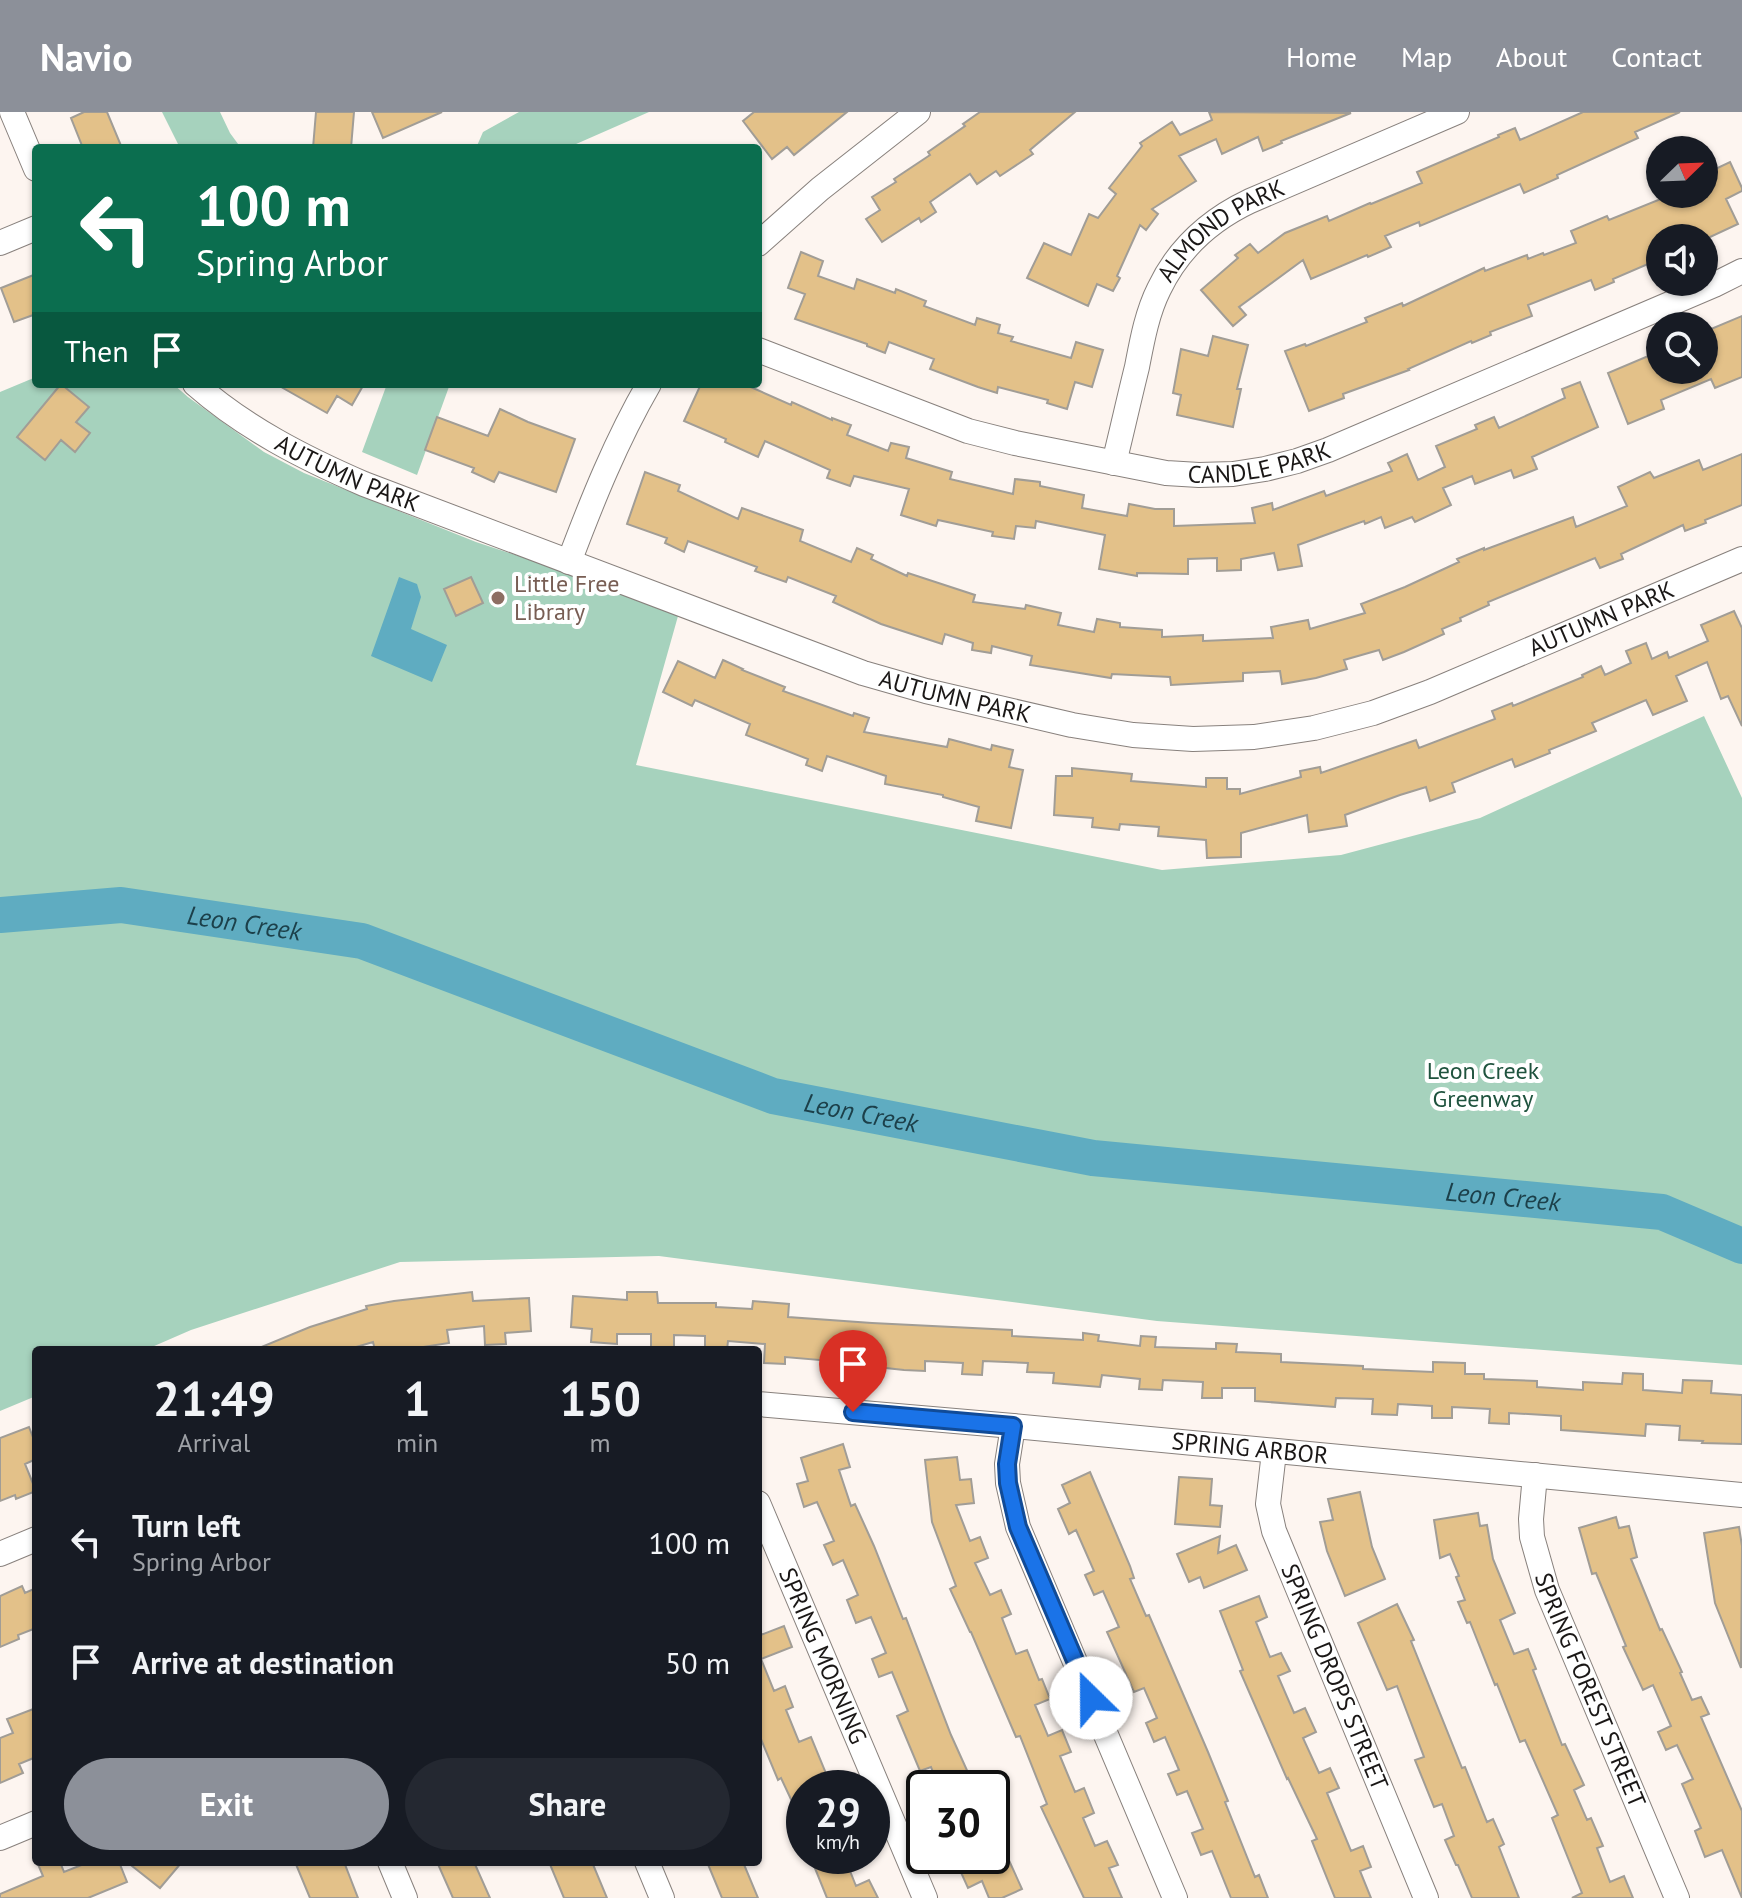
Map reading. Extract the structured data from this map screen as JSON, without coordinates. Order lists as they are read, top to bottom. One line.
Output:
{"streets":{"street":["ALMOND PARK","CANDLE PARK","AUTUMN PARK","SPRING ARBOR","SPRING MORNING","SPRING DROPS STREET","SPRING FOREST STREET"]},"crossings":[["ALMOND PARK","CANDLE PARK"],["SPRING ARBOR","SPRING DROPS STREET"],["SPRING ARBOR","SPRING FOREST STREET"]],"water":["Leon Creek"],"parks":["Leon Creek Greenway"],"places":["Little Free Library"],"north":"top right","page":{"header":"Navio","nav":["Home","Map","About","Contact"],"turn":["100 m","Spring Arbor"],"then":"Then","eta":["21:49","Arrival","1","min","150","m"],"list":[{"name":"Turn left","note":"Spring Arbor","value":"100 m"},{"name":"Arrive at destination","value":"50 m"}],"buttons":["Exit","Share"],"speed":"29 km/h","limit":"30"}}
